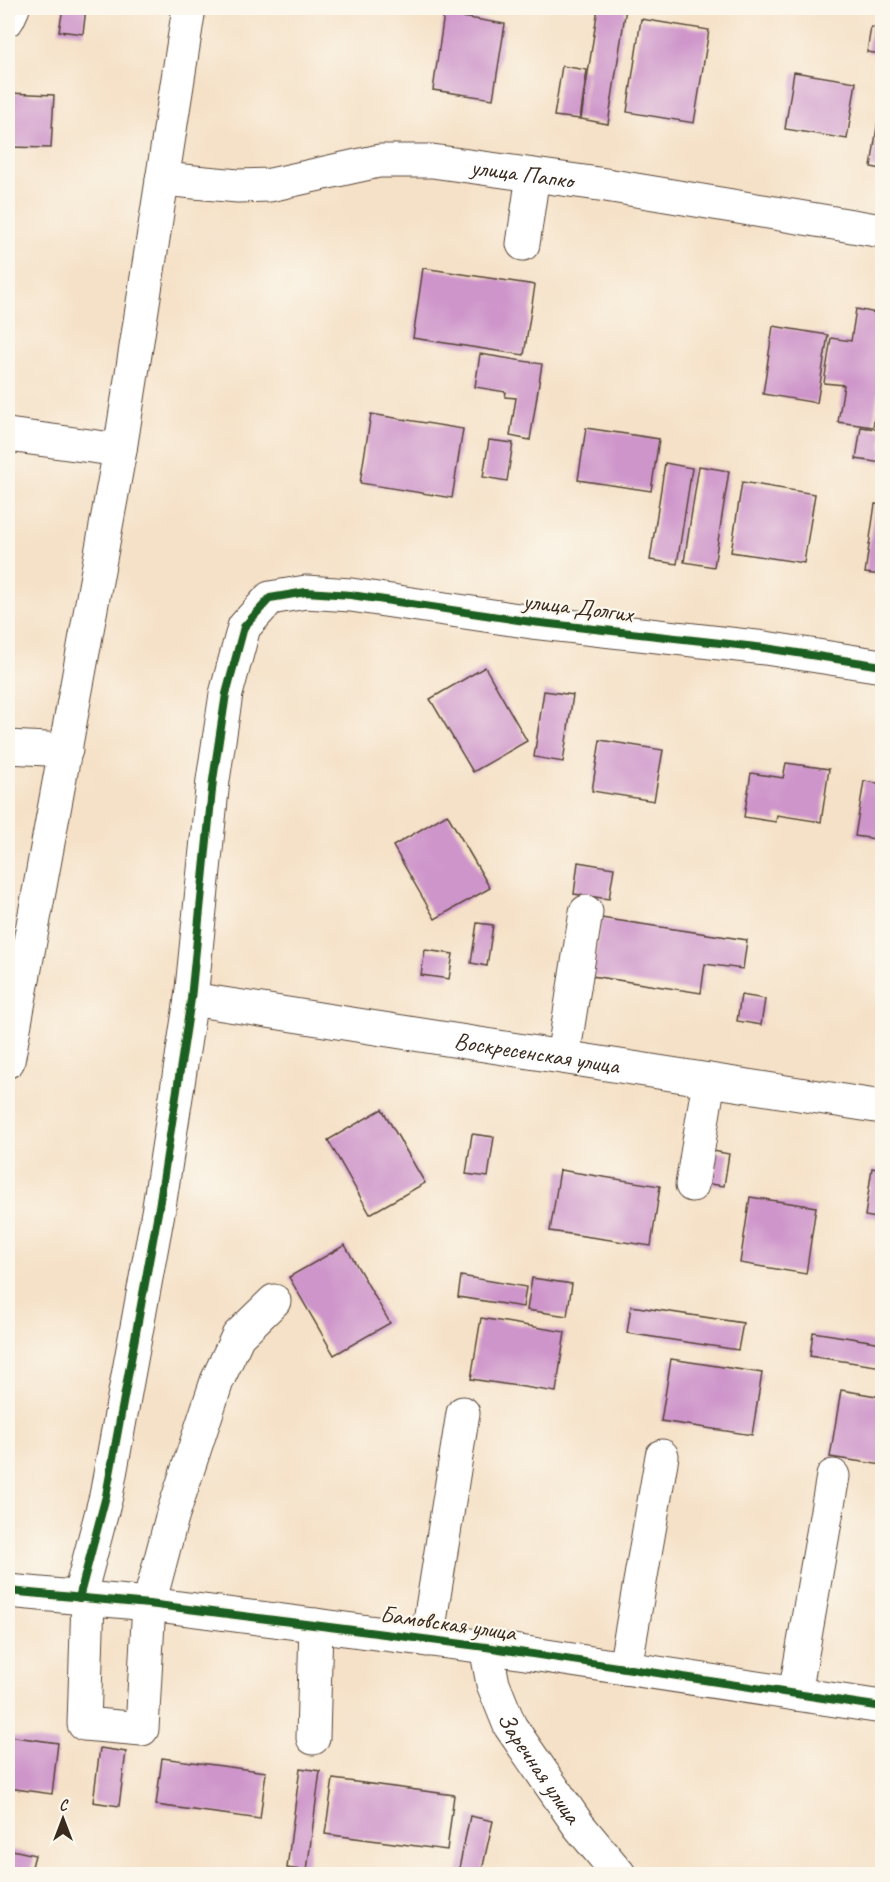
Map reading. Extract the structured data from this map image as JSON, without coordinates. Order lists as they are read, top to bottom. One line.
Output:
{"streets":{"street":["улица Папко","улица Долгих","Воскресенская улица","Бамовская улица","Заречная улица"]},"crossings":[["улица Долгих","Воскресенская улица"],["Бамовская улица","Заречная улица"]],"north":"top"}
